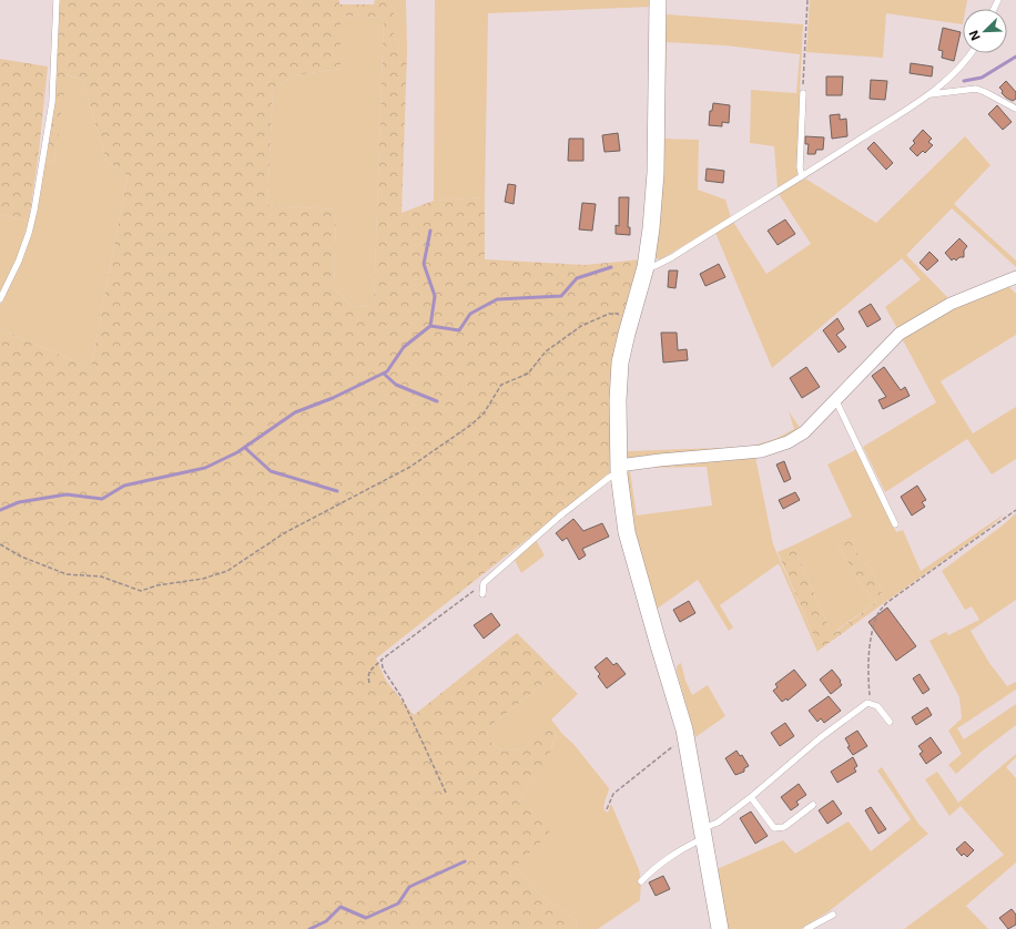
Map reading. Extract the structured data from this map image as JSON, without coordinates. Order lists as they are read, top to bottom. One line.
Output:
{"north":"bottom left"}
